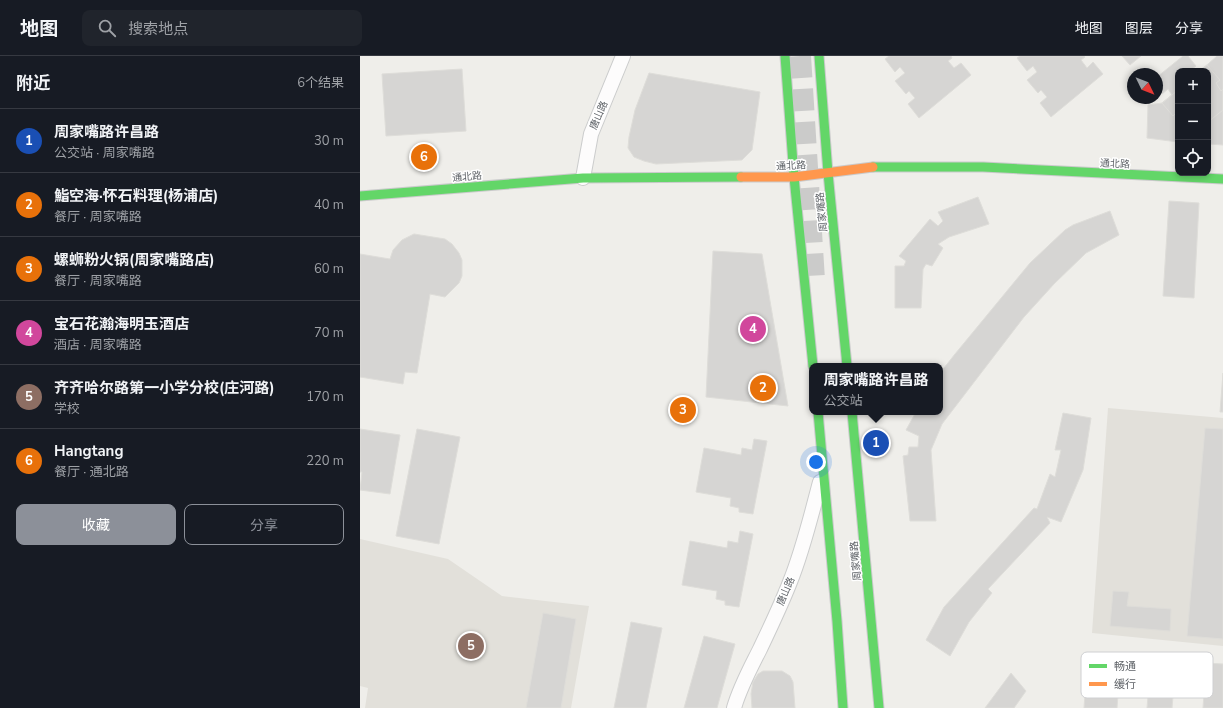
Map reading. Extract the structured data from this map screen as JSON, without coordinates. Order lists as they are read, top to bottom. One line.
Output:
{"streets":{"main road":["通北路","周家嘴路"],"street":["唐山路"]},"crossings":[["唐山路","通北路"],["通北路","周家嘴路"]],"legend":["畅通","缓行"],"north":"bottom right","page":{"header":"地图","search":"搜索地点","nav":["地图","图层","分享"],"heading":["附近","6个结果"],"map_buttons":["+","−"],"list":[{"mark":"1","name":"周家嘴路许昌路","note":"公交站 · 周家嘴路","value":"30 m"},{"mark":"2","name":"鮨空海·怀石料理(杨浦店)","note":"餐厅 · 周家嘴路","value":"40 m"},{"mark":"3","name":"螺蛳粉火锅(周家嘴路店)","note":"餐厅 · 周家嘴路","value":"60 m"},{"mark":"4","name":"宝石花瀚海明玉酒店","note":"酒店 · 周家嘴路","value":"70 m"},{"mark":"5","name":"齐齐哈尔路第一小学分校(庄河路)","note":"学校","value":"170 m"},{"mark":"6","name":"Hangtang","note":"餐厅 · 通北路","value":"220 m"}],"pins":["6","4","2","3","1","5"],"popup":["周家嘴路许昌路","公交站"],"buttons":["收藏","分享"]}}
